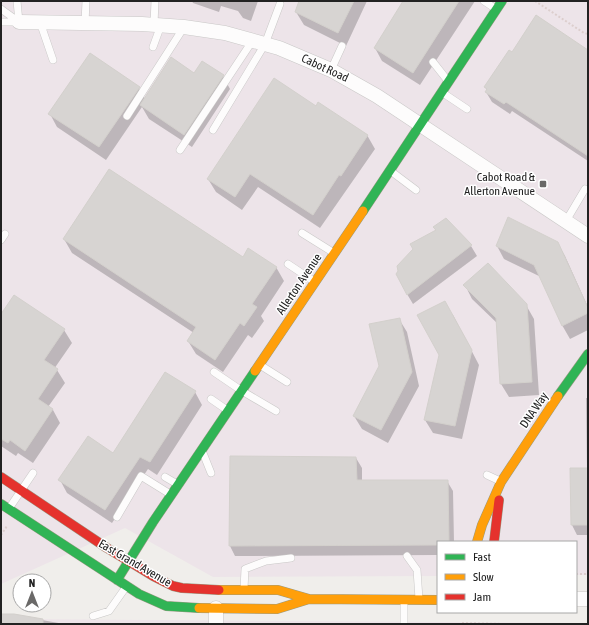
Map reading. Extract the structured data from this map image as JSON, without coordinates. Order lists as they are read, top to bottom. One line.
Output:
{"streets":{"main road":["Allerton Avenue","DNA Way","East Grand Avenue"],"street":["Cabot Road"]},"crossings":[["Cabot Road","Allerton Avenue"],["Allerton Avenue","East Grand Avenue"]],"places":{"transit":["Cabot Road & Allerton Avenue"]},"legend":["Fast","Slow","Jam"],"north":"top"}
